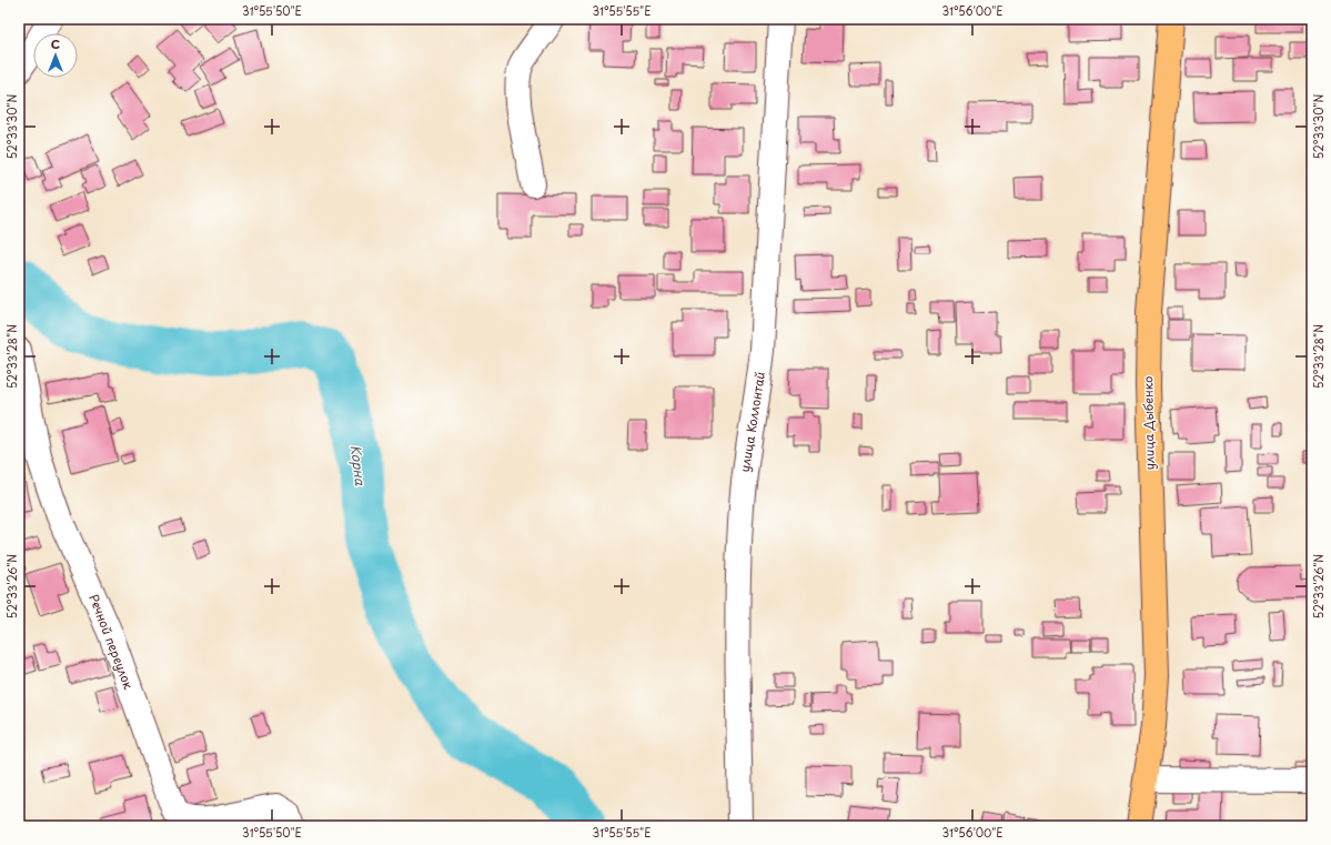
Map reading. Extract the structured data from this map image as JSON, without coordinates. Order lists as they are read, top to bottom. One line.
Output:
{"streets":{"main road":["улица Дыбенко"],"street":["улица Коллонтай","Речной переулок"]},"water":["Корна"],"north":"top","coordinates":["31°55'50\"E","31°55'55\"E","31°56'00\"E","52°33'30\"N","52°33'28\"N","52°33'26\"N"]}
